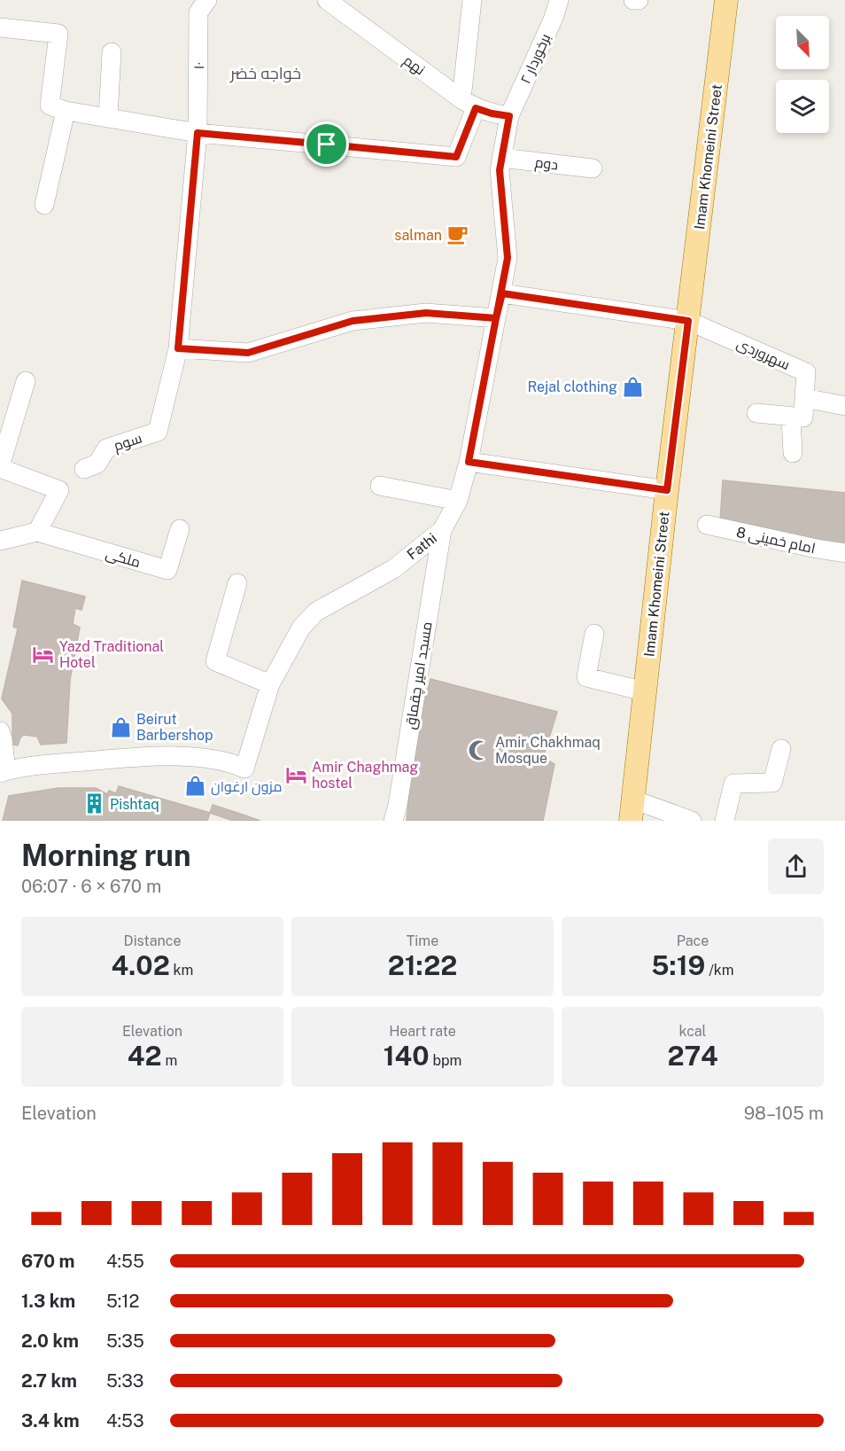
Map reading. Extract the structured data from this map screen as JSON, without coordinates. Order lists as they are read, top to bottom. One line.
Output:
{"streets":{"main road":["Imam Khomeini Street"],"street":["برخوردار ۲","نهم","۱۰","دوم","سهروردی","سوم","امام خمینی 8","Fathi","ملکی","مسجد امیر چقماق"]},"crossings":[["برخوردار ۲","نهم"],["برخوردار ۲","دوم"],["برخوردار ۲","Fathi"],["۱۰","سوم"],["Imam Khomeini Street","سهروردی"],["Fathi","مسجد امیر چقماق"]],"districts":["خواجه خضر"],"places":{"cafe":["salman"],"shop":["Rejal clothing","Beirut Barbershop","مزون ارغوان"],"hotel":["Yazd Traditional Hotel","Amir Chaghmag hostel"],"mosque":["Amir Chakhmaq Mosque"],"building":["Pishtaq"]},"north":"bottom right","page":{"heading":["Morning run","06:07 · 6 × 670 m"],"stats":[["Distance","4.02 km"],["Time","21:22"],["Pace","5:19 /km"],["Elevation","42 m"],["Heart rate","140 bpm"],["kcal","274"]],"chart":["Elevation","98–105 m"],"list":[{"name":"670 m","note":"4:55"},{"name":"1.3 km","note":"5:12"},{"name":"2.0 km","note":"5:35"},{"name":"2.7 km","note":"5:33"},{"name":"3.4 km","note":"4:53"}]}}
